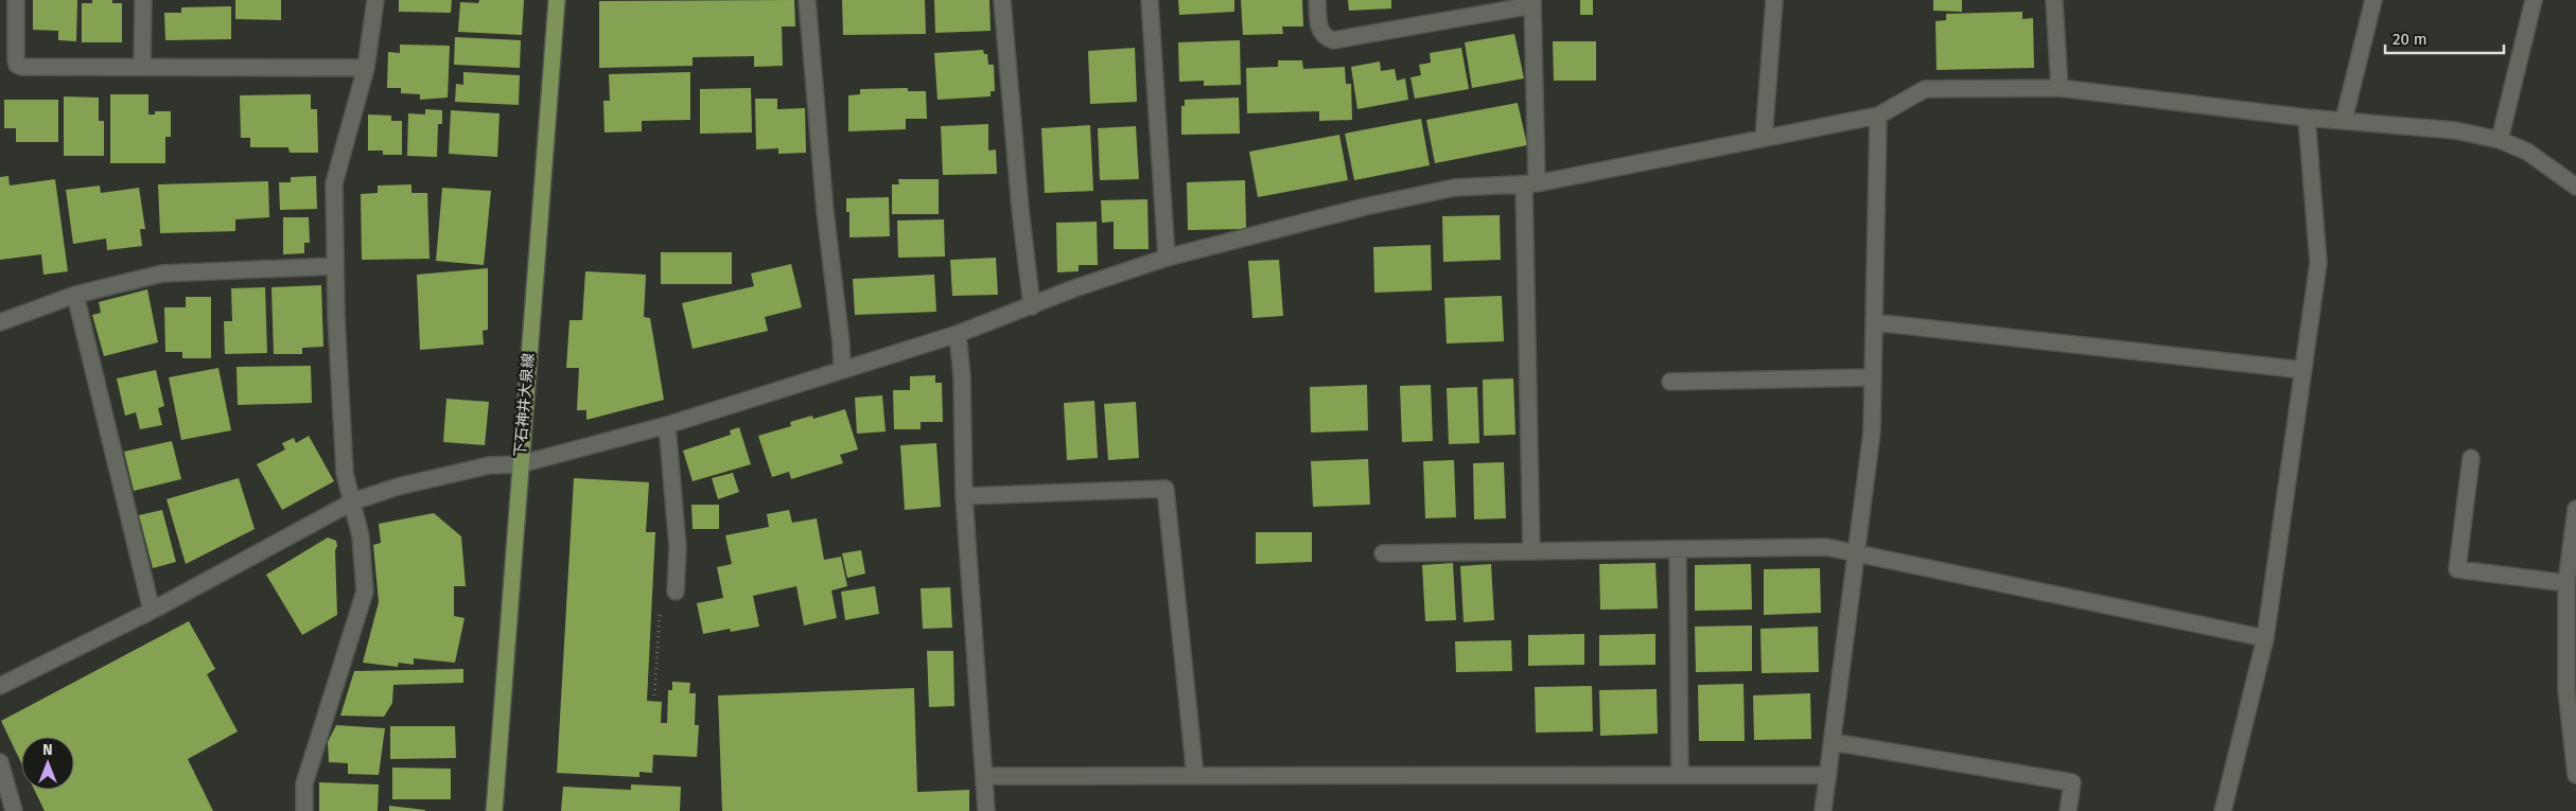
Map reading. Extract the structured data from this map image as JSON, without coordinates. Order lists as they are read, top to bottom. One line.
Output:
{"streets":{"main road":["下石神井大泉線"]},"scale_bar":"20 m","north":"top"}
